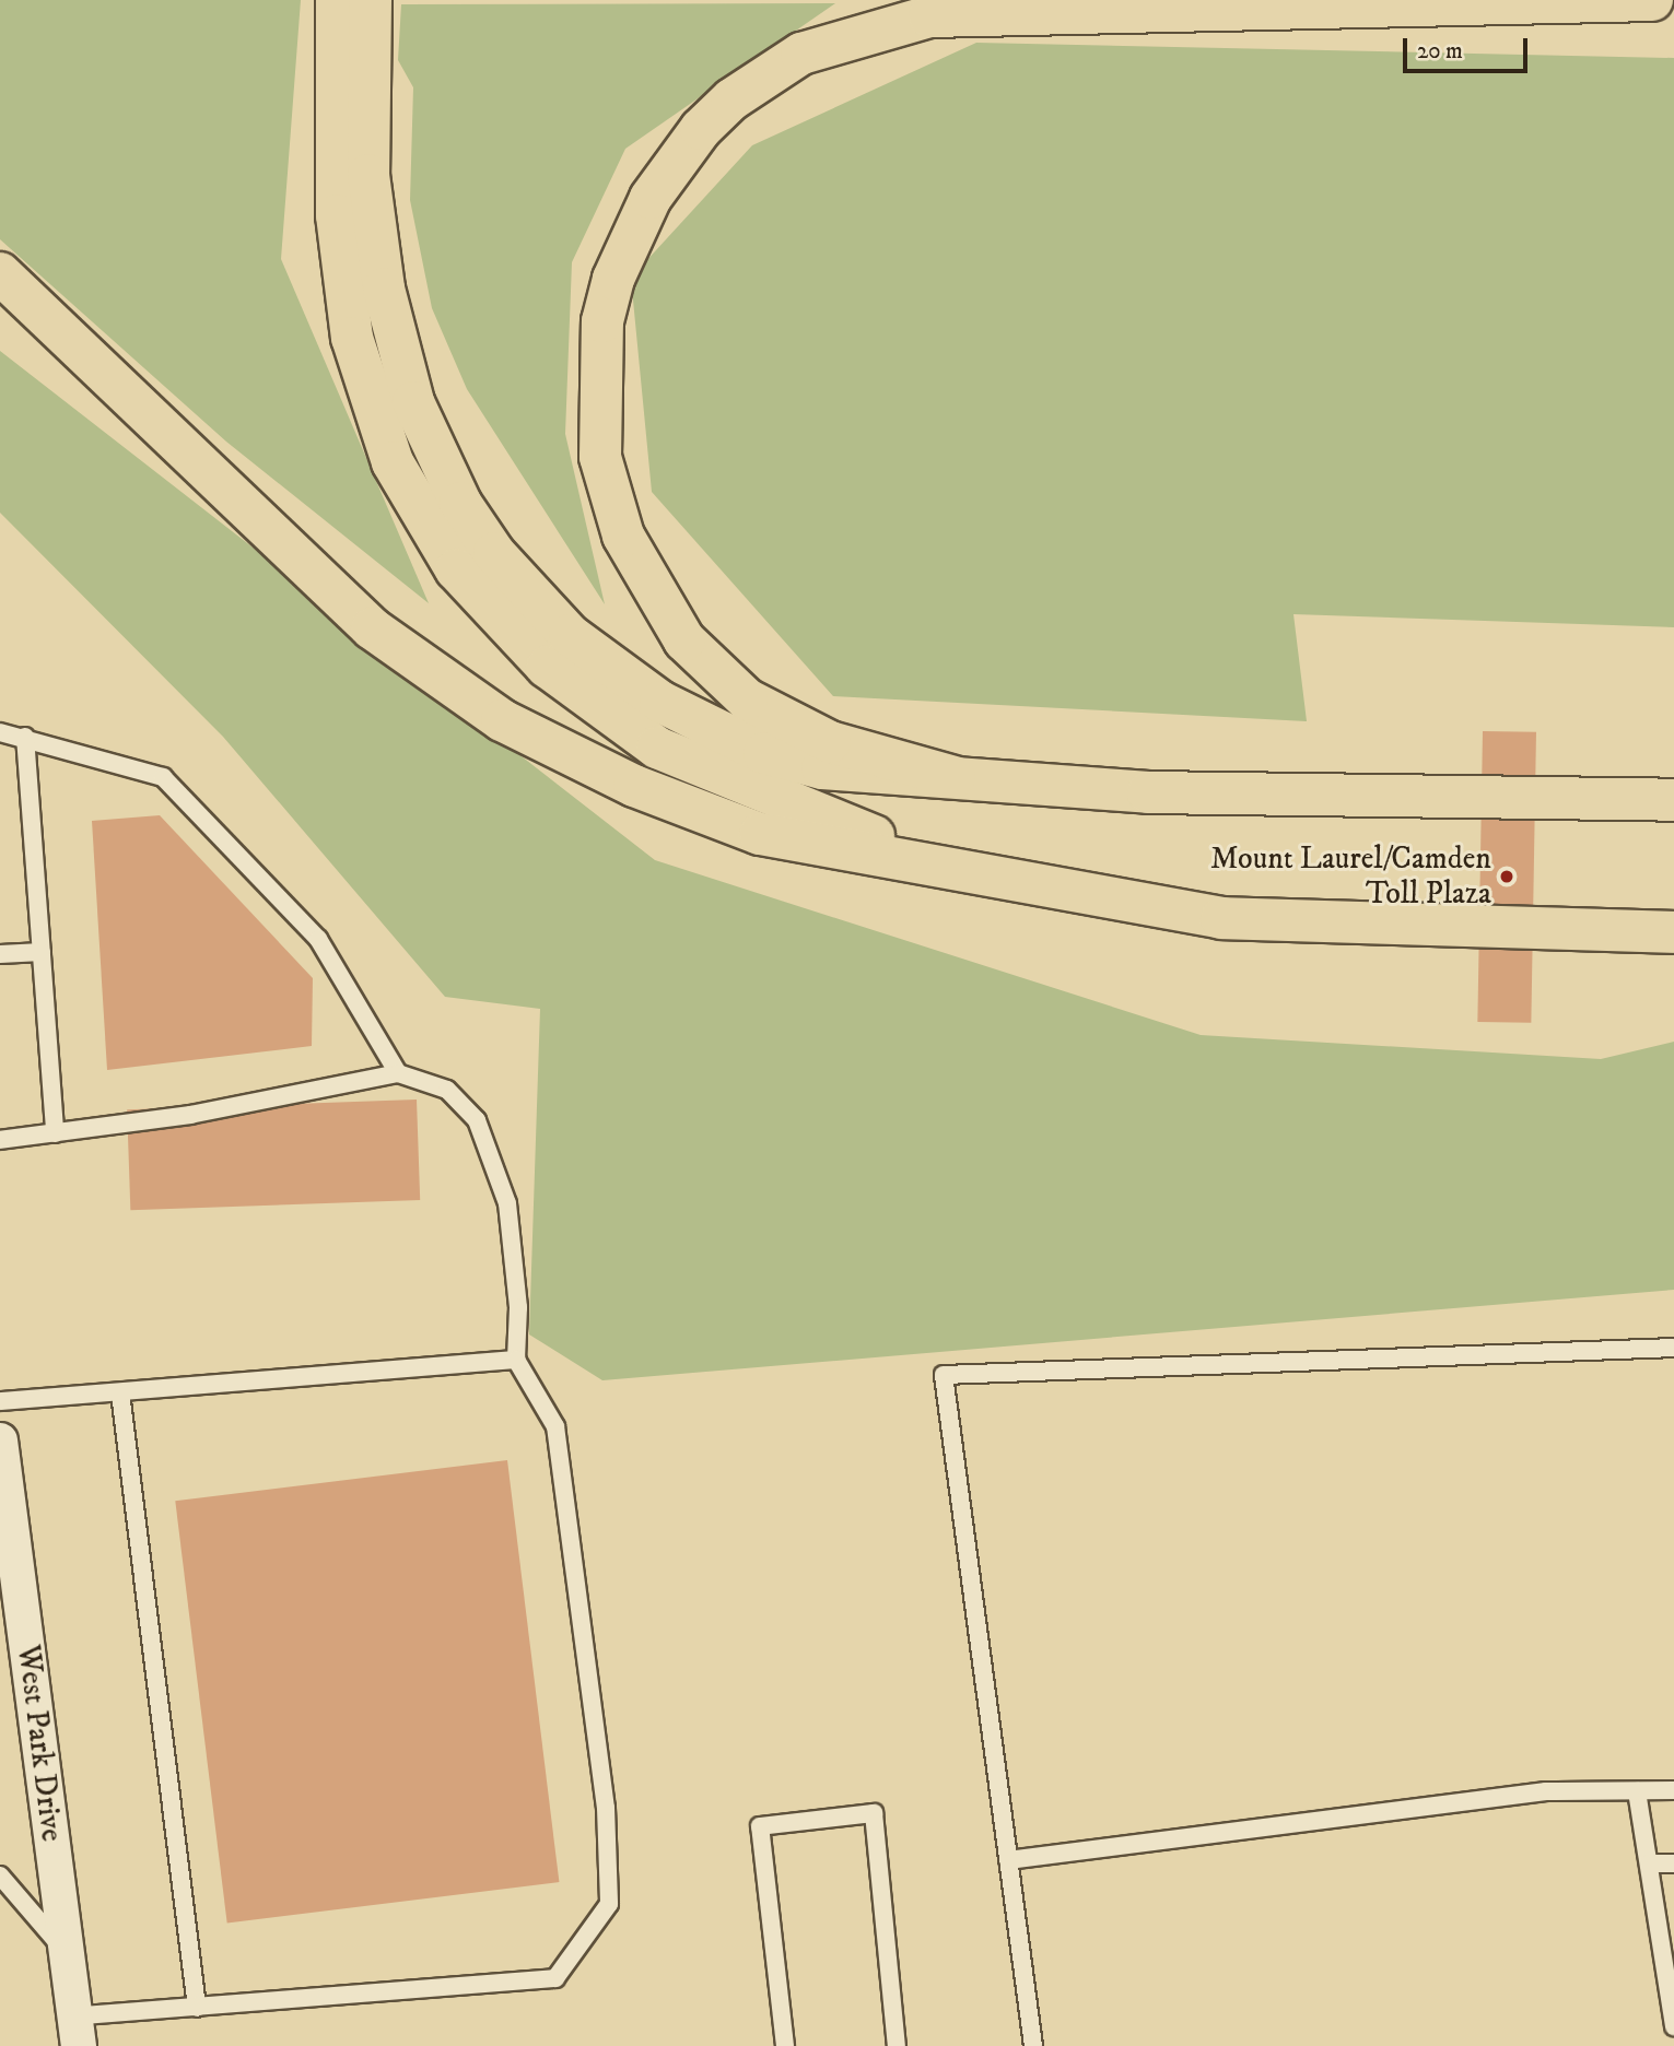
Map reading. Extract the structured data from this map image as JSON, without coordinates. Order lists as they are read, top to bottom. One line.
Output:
{"streets":{"street":["West Park Drive"]},"places":["Mount Laurel/Camden Toll Plaza"],"scale_bar":"20 m"}
